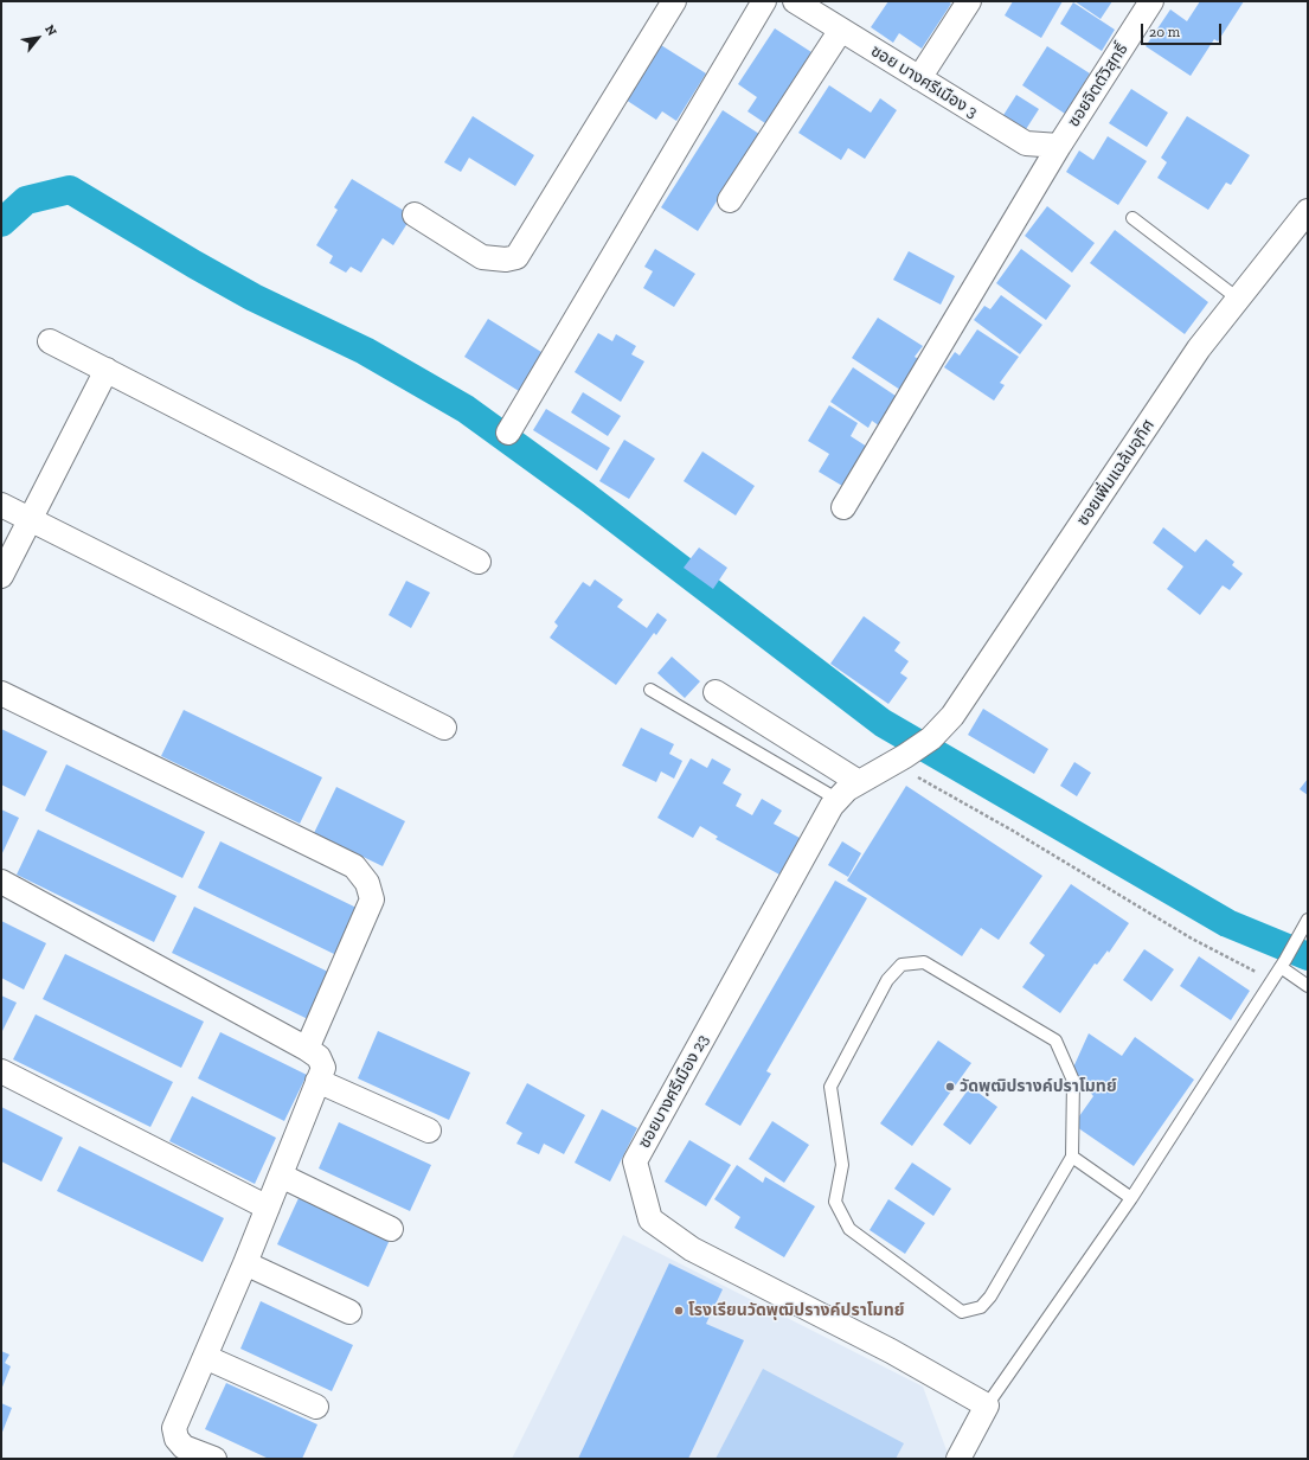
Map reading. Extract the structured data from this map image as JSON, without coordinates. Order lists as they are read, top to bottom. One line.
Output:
{"streets":{"street":["ซอย บางศรีเมือง 3","ซอยจิตต์วิสุทธิ์","ซอยเพิ่มแฉล้มอุทิศ","ซอยบางศรีเมือง 23"]},"crossings":[["ซอย บางศรีเมือง 3","ซอยจิตต์วิสุทธิ์"],["ซอยเพิ่มแฉล้มอุทิศ","ซอยบางศรีเมือง 23"]],"places":["วัดพุฒิปรางค์ปราโมทย์","โรงเรียนวัดพุฒิปรางค์ปราโมทย์"],"scale_bar":"20 m","north":"top right"}
